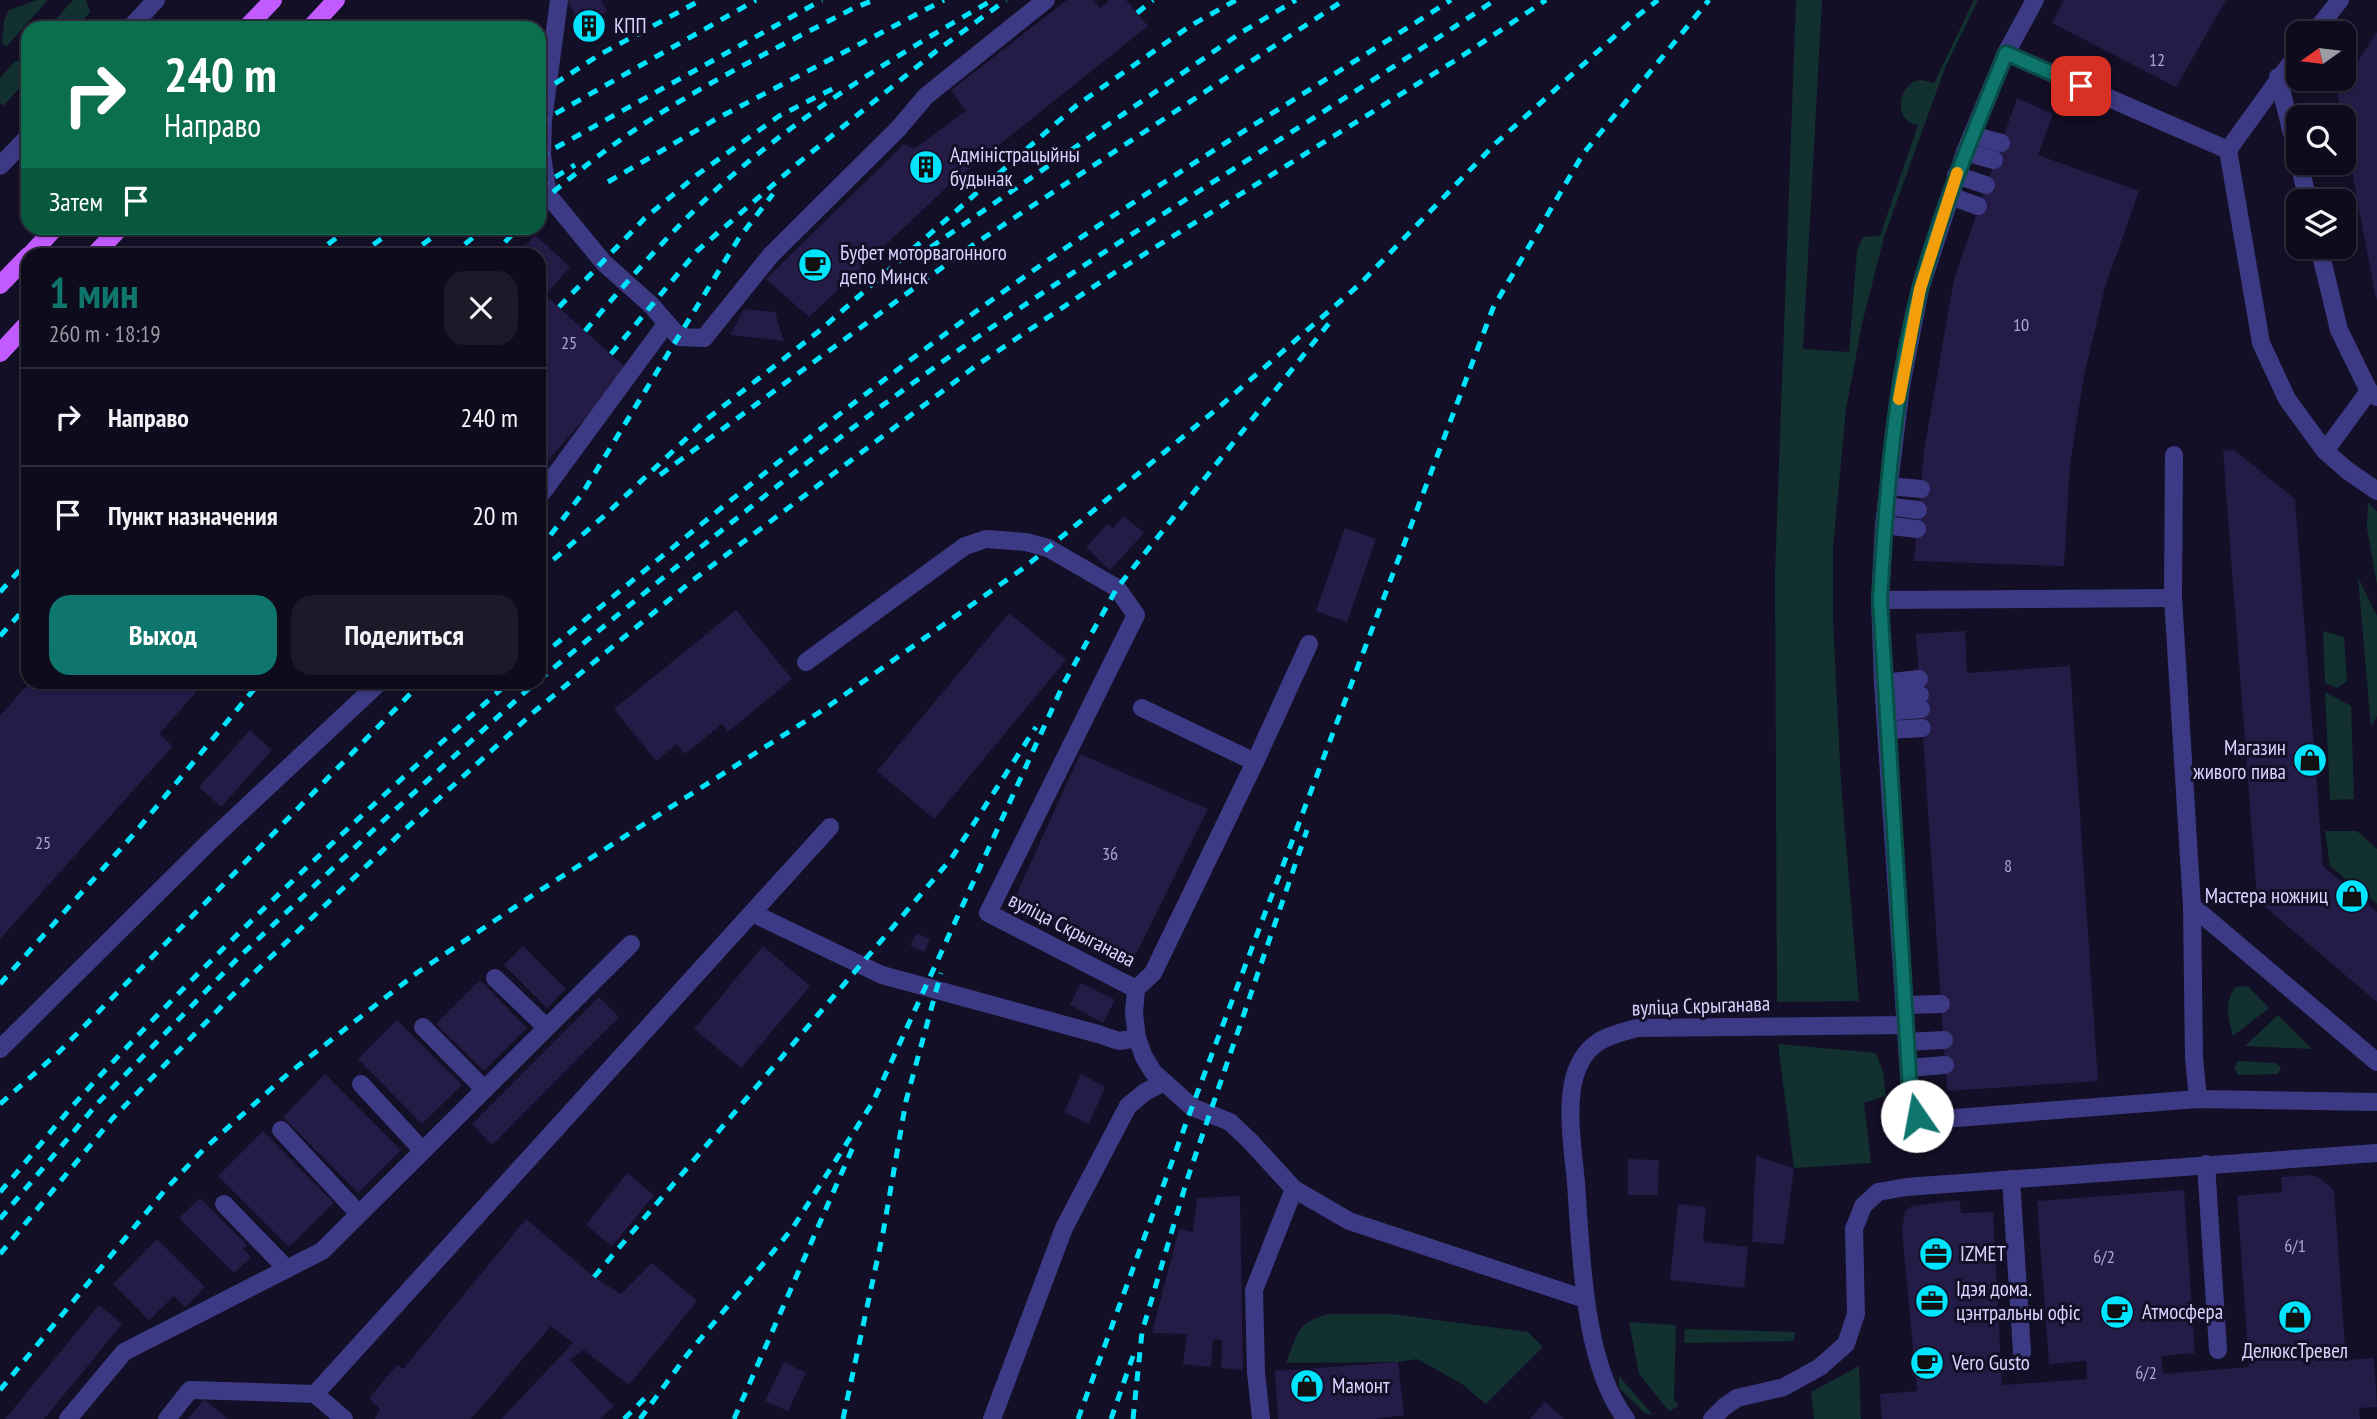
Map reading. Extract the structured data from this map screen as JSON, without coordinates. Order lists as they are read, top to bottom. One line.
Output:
{"streets":{"street":["вуліца Скрыганава"]},"places":{"building":["КПП","Адміністрацыйны будынак"],"cafe":["Буфет моторвагонного депо Минск","Атмосфера","Vero Gusto"],"shop":["Магазин живого пива","Мастера ножниц","ДелюксТревел","Мамонт"],"office":["IZMET","Ідэя дома. цэнтральны офіс"]},"house_numbers":["12","10","25","25","36","8","6/1","6/2","6/2"],"north":"left","page":{"turn":["240 m","Направо"],"then":"Затем","heading":["1 мин","260 m · 18:19"],"list":[{"name":"Направо","value":"240 m"},{"name":"Пункт назначения","value":"20 m"}],"buttons":["Выход","Поделиться"]}}
